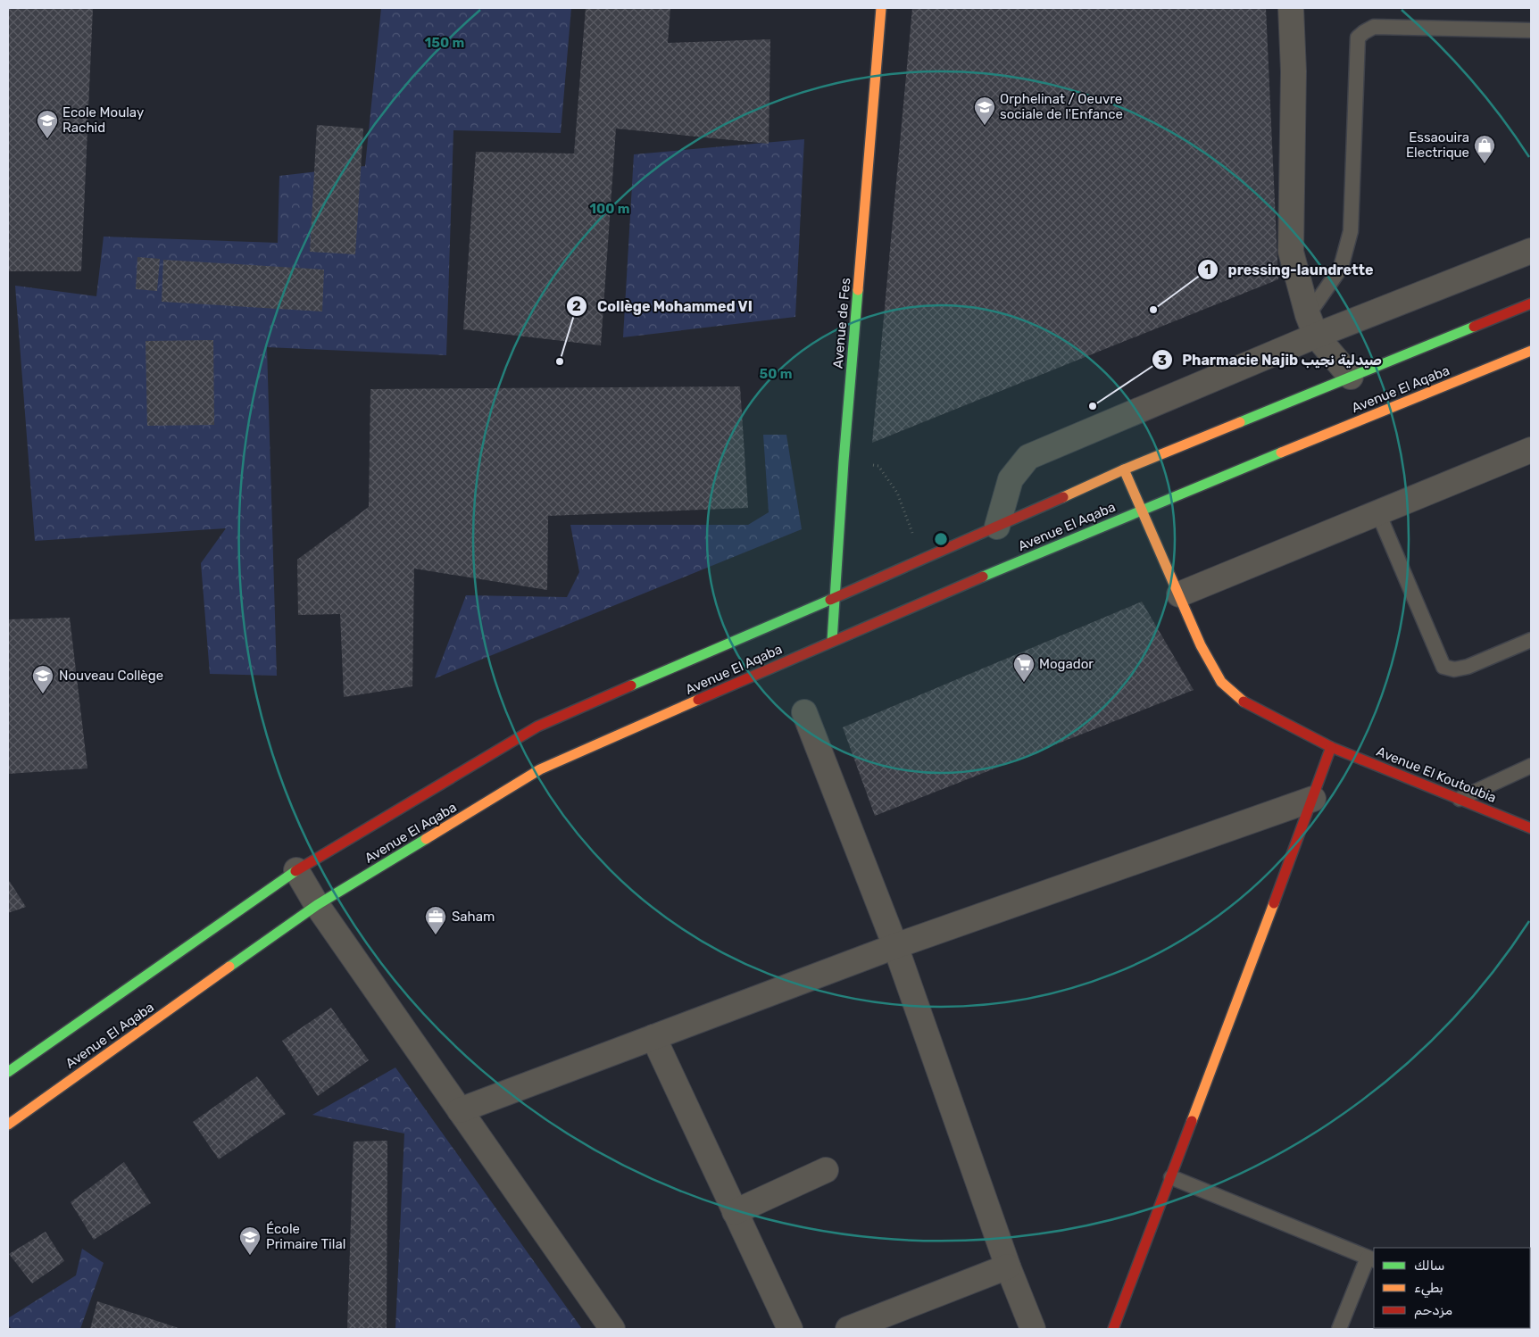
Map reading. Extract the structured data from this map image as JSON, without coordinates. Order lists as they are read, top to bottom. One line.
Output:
{"streets":{"main road":["Avenue de Fes","Avenue El Aqaba","Avenue El Koutoubia"]},"crossings":[["Avenue de Fes","Avenue El Aqaba"],["Avenue El Aqaba","Avenue El Koutoubia"]],"places":{"school or university":["Orphelinat / Oeuvre sociale de l'Enfance","Ecole Moulay Rachid","Nouveau Collège","École Primaire Tilal"],"shop":["Essaouira Electrique"],"other":["pressing-laundrette","Collège Mohammed VI","Pharmacie Najib صيدلية نجيب"],"supermarket":["Mogador"],"office":["Saham"]},"legend":["سالك","بطيء","مزدحم"],"rings":["150 m","100 m","50 m"]}
